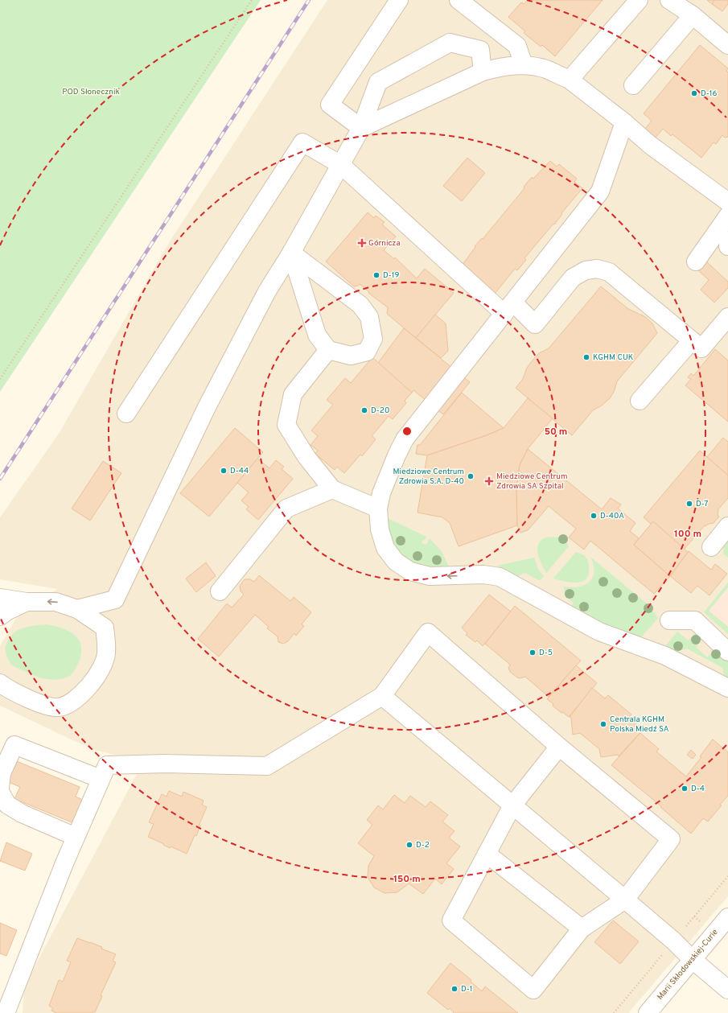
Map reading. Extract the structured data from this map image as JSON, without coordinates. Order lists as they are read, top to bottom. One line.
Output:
{"streets":{"street":["Marii Skłodowskiej-Curie"]},"parks":["POD Słonecznik"],"places":{"other":["D-16","D-19","KGHM CUK","D-20","D-44","Miedziowe Centrum Zdrowia S.A. D-40","D-7","D-40A","D-5","Centrala KGHM Polska Miedź SA","D-4","D-2","D-1"],"health":["Górnicza","Miedziowe Centrum Zdrowia SA Szpital"]},"rings":["50 m","100 m","150 m"]}
